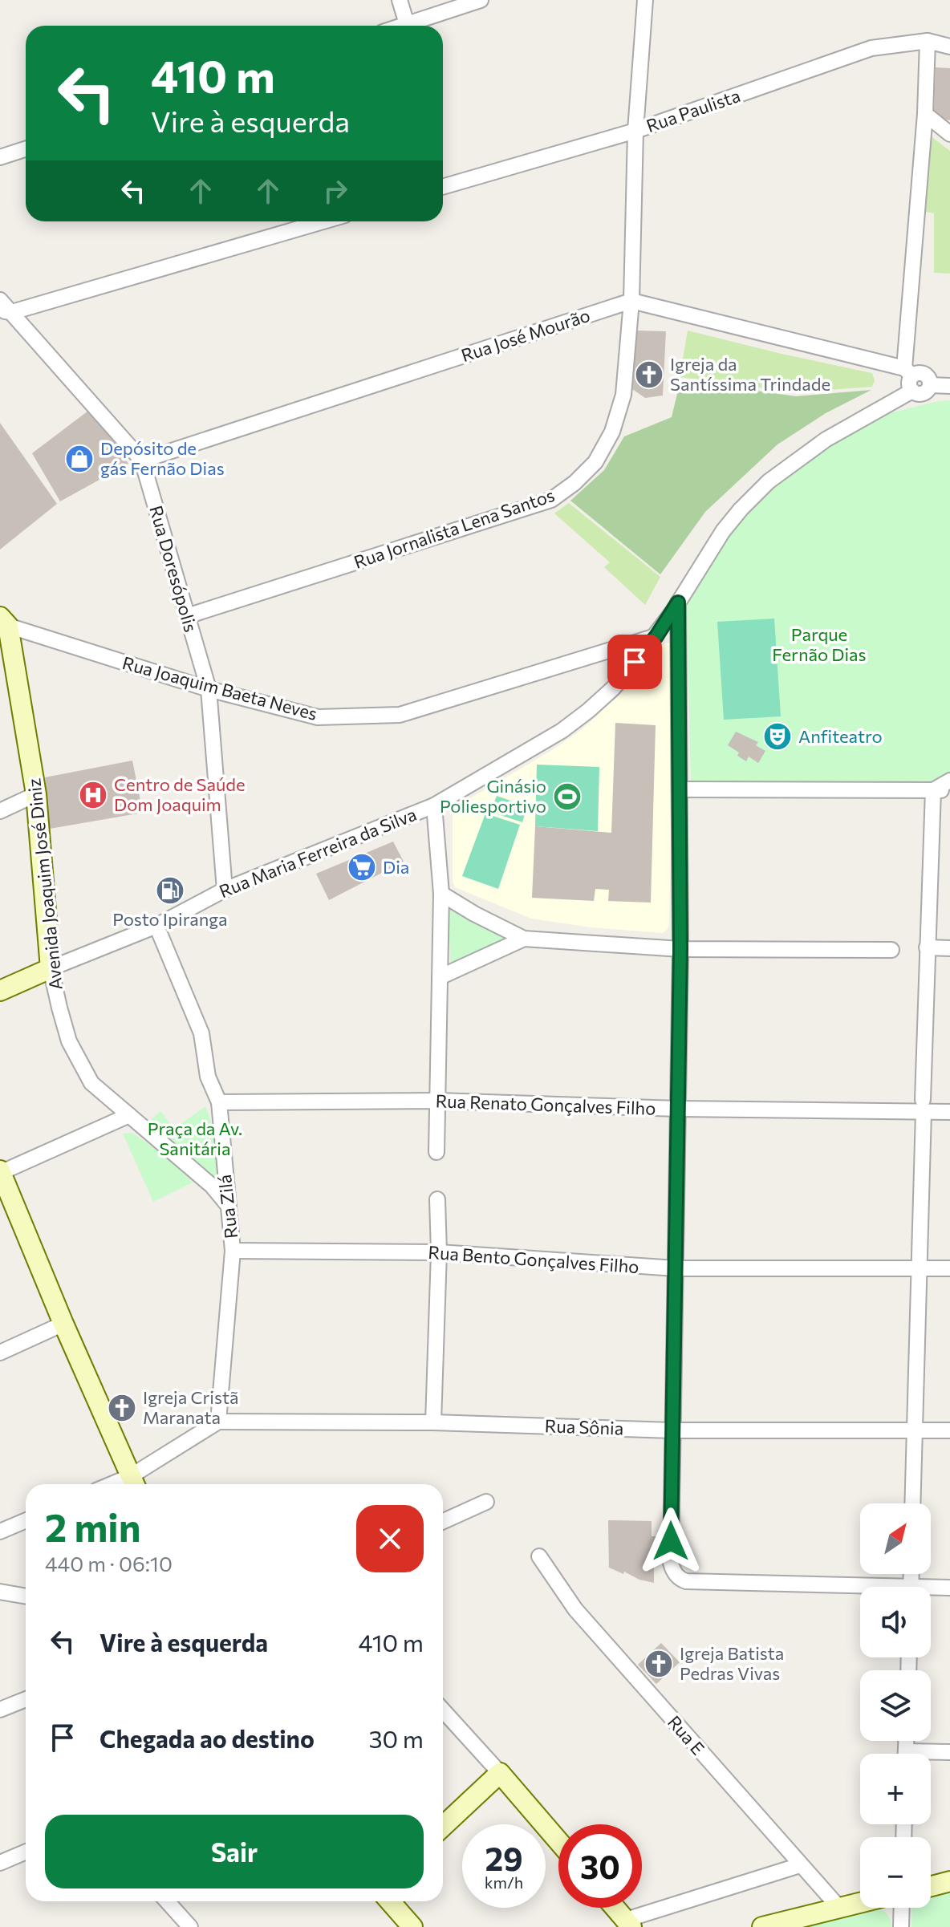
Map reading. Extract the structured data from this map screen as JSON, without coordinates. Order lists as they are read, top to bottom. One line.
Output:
{"streets":{"street":["Rua Paulista","Rua José Mourão","Rua Jornalista Lena Santos","Rua Doresópolis","Rua Joaquim Baeta Neves","Rua Maria Ferreira da Silva","Avenida Joaquim José Diniz","Rua Renato Gonçalves Filho","Rua Zilá","Rua Bento Gonçalves Filho","Rua Sônia","Rua E"]},"crossings":[["Rua Paulista","Rua Jornalista Lena Santos"],["Rua José Mourão","Rua Jornalista Lena Santos"],["Rua José Mourão","Rua Doresópolis"],["Rua Jornalista Lena Santos","Rua Doresópolis"],["Rua Doresópolis","Rua Joaquim Baeta Neves"],["Rua Doresópolis","Rua Maria Ferreira da Silva"],["Rua Joaquim Baeta Neves","Rua Maria Ferreira da Silva"],["Rua Joaquim Baeta Neves","Avenida Joaquim José Diniz"],["Rua Maria Ferreira da Silva","Avenida Joaquim José Diniz"],["Rua Maria Ferreira da Silva","Rua Zilá"],["Avenida Joaquim José Diniz","Rua Zilá"],["Rua Renato Gonçalves Filho","Rua Zilá"],["Rua Zilá","Rua Bento Gonçalves Filho"],["Rua Zilá","Rua Sônia"]],"parks":["Parque Fernão Dias","Praça da Av. Sanitária"],"places":{"church":["Igreja da Santíssima Trindade","Igreja Cristã Maranata","Igreja Batista Pedras Vivas"],"shop":["Depósito de gás Fernão Dias"],"theatre":["Anfiteatro"],"hospital":["Centro de Saúde Dom Joaquim"],"sports":["Ginásio Poliesportivo"],"supermarket":["Dia"],"fuel station":["Posto Ipiranga"]},"north":"top right","page":{"turn":["410 m","Vire à esquerda"],"heading":["2 min","440 m · 06:10"],"map_buttons":["+","−"],"list":[{"name":"Vire à esquerda","value":"410 m"},{"name":"Chegada ao destino","value":"30 m"}],"buttons":"Sair","speed":"29 km/h","limit":"30"}}
